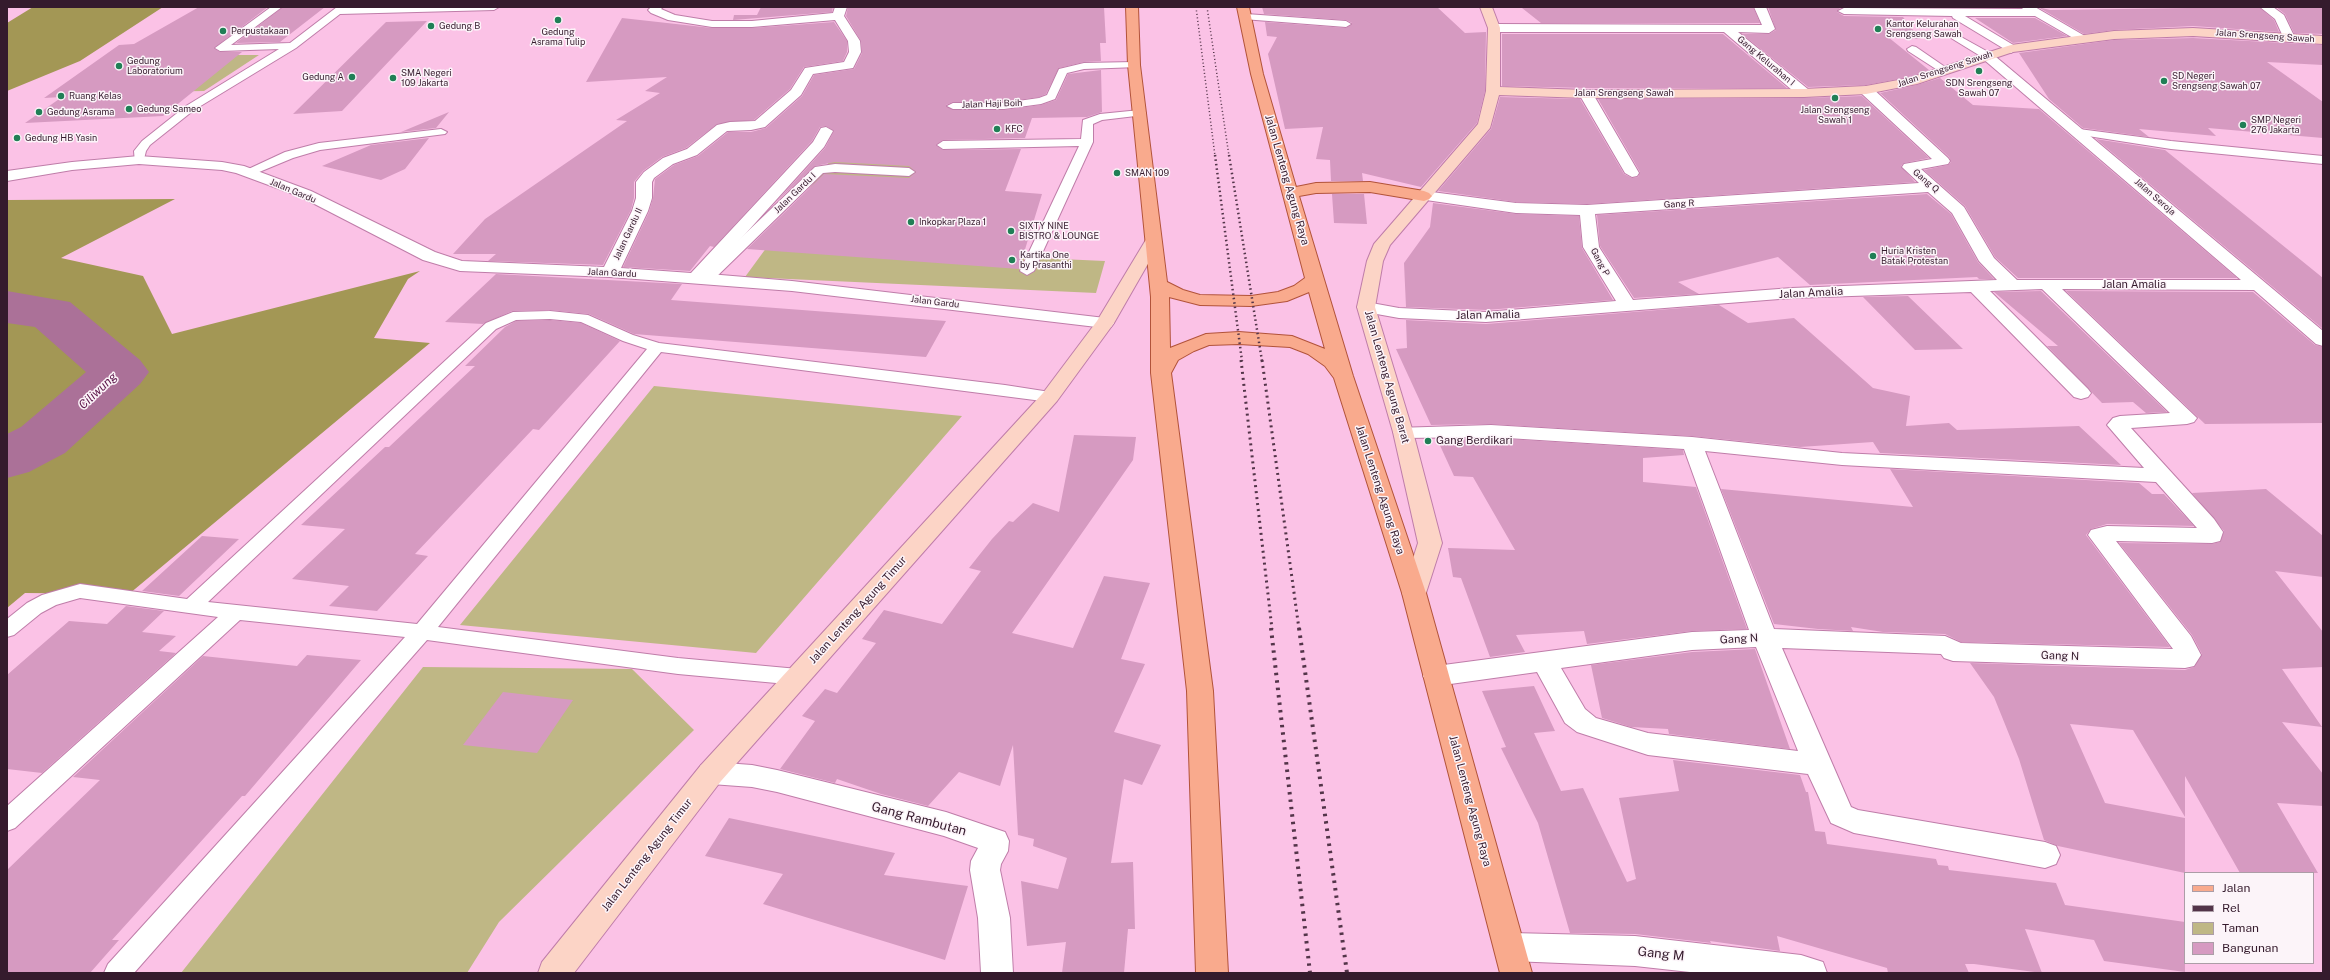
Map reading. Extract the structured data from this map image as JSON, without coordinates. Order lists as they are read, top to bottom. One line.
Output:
{"streets":{"main road":["Jalan Srengseng Sawah","Jalan Lenteng Agung Raya","Jalan Lenteng Agung Barat","Jalan Lenteng Agung Timur"],"street":["Gang Kelurahan I","Gang Q","Jalan Gardu","Jalan Seroja","Gang R","Jalan Gardu II","Gang P","Jalan Amalia","Gang N","Gang Rambutan","Gang M"],"lane":["Jalan Haji Boih","Jalan Gardu I"]},"crossings":[["Jalan Srengseng Sawah","Gang Kelurahan I"],["Jalan Srengseng Sawah","Gang Q"],["Jalan Srengseng Sawah","Jalan Seroja"],["Jalan Srengseng Sawah","Jalan Lenteng Agung Barat"],["Jalan Lenteng Agung Raya","Jalan Lenteng Agung Barat"],["Jalan Lenteng Agung Raya","Gang N"],["Jalan Lenteng Agung Raya","Gang M"],["Gang Q","Gang R"],["Gang Q","Jalan Amalia"],["Jalan Gardu","Jalan Gardu I"],["Jalan Gardu","Jalan Gardu II"],["Jalan Gardu","Jalan Lenteng Agung Timur"],["Jalan Seroja","Jalan Amalia"],["Gang R","Gang P"],["Gang R","Jalan Lenteng Agung Barat"],["Gang P","Jalan Amalia"],["Jalan Amalia","Jalan Lenteng Agung Barat"],["Jalan Amalia","Gang N"],["Jalan Lenteng Agung Timur","Gang Rambutan"]],"water":["Ciliwung"],"places":["Gedung Asrama Tulip","Gedung B","Kantor Kelurahan Srengseng Sawah","Perpustakaan","Gedung Laboratorium","SDN Srengseng Sawah 07","Gedung A","SMA Negeri 109 Jakarta","SD Negeri Srengseng Sawah 07","Ruang Kelas","Jalan Srengseng Sawah 1","Gedung Sameo","Gedung Asrama","SMP Negeri 276 Jakarta","KFC","Gedung HB Yasin","SMAN 109","Inkopkar Plaza 1","SIXTY NINE BISTRO & LOUNGE","Huria Kristen Batak Protestan","Kartika One by Prasanthi","Gang Berdikari"],"legend":["Jalan","Rel","Taman","Bangunan"]}
